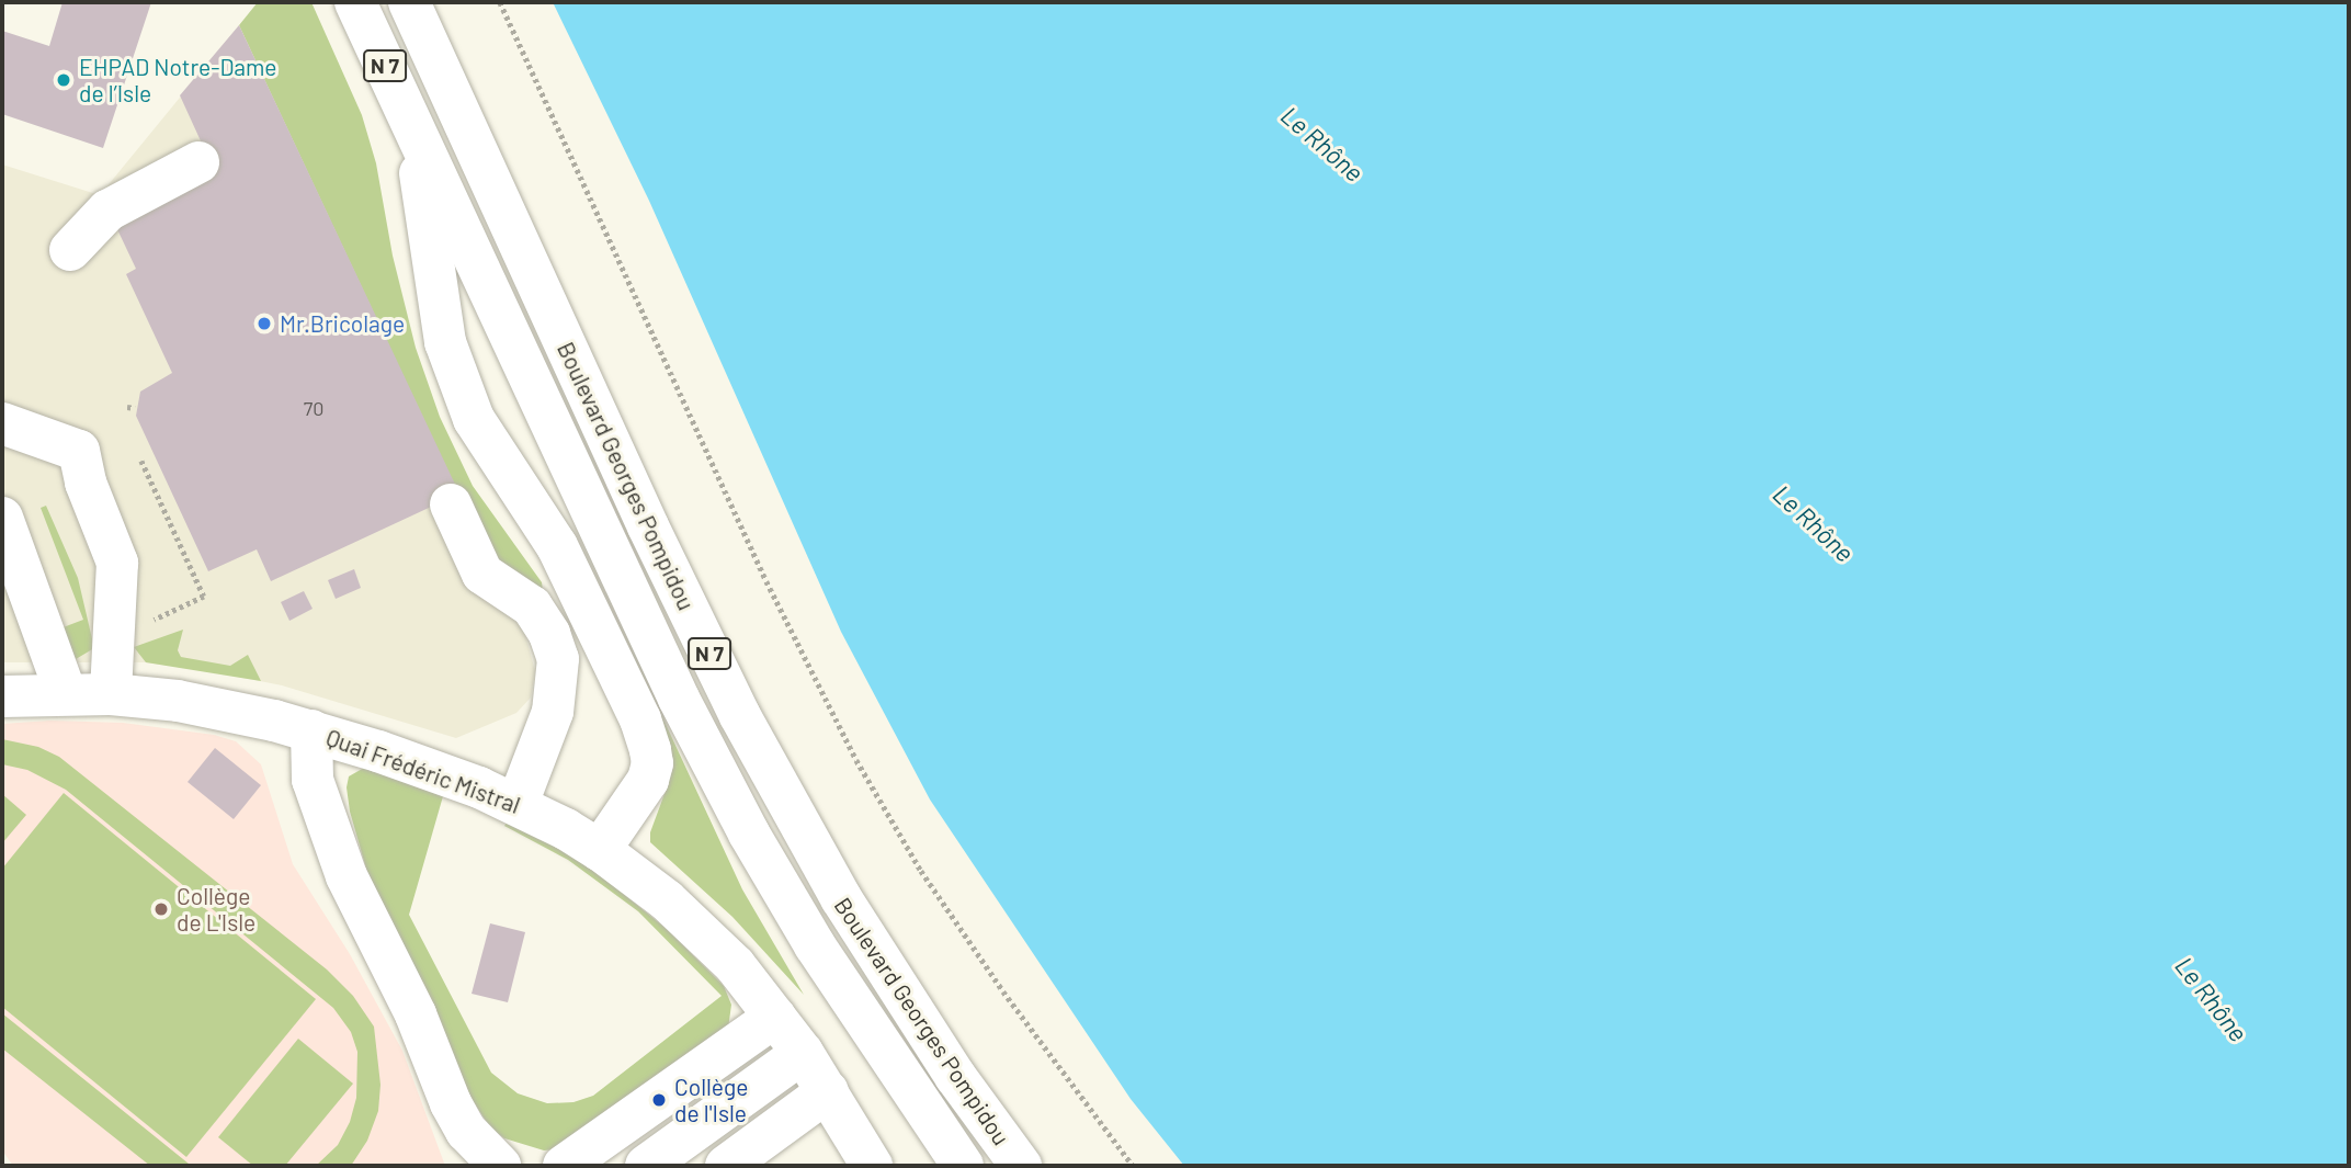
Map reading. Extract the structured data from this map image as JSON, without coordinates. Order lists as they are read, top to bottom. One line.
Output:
{"streets":{"main road":["N 7","Boulevard Georges Pompidou","Quai Frédéric Mistral"]},"water":["Le Rhône"],"places":["EHPAD Notre-Dame de l’Isle","Mr.Bricolage","Collège de L'Isle","Collège de l'Isle"],"house_numbers":["70"]}
